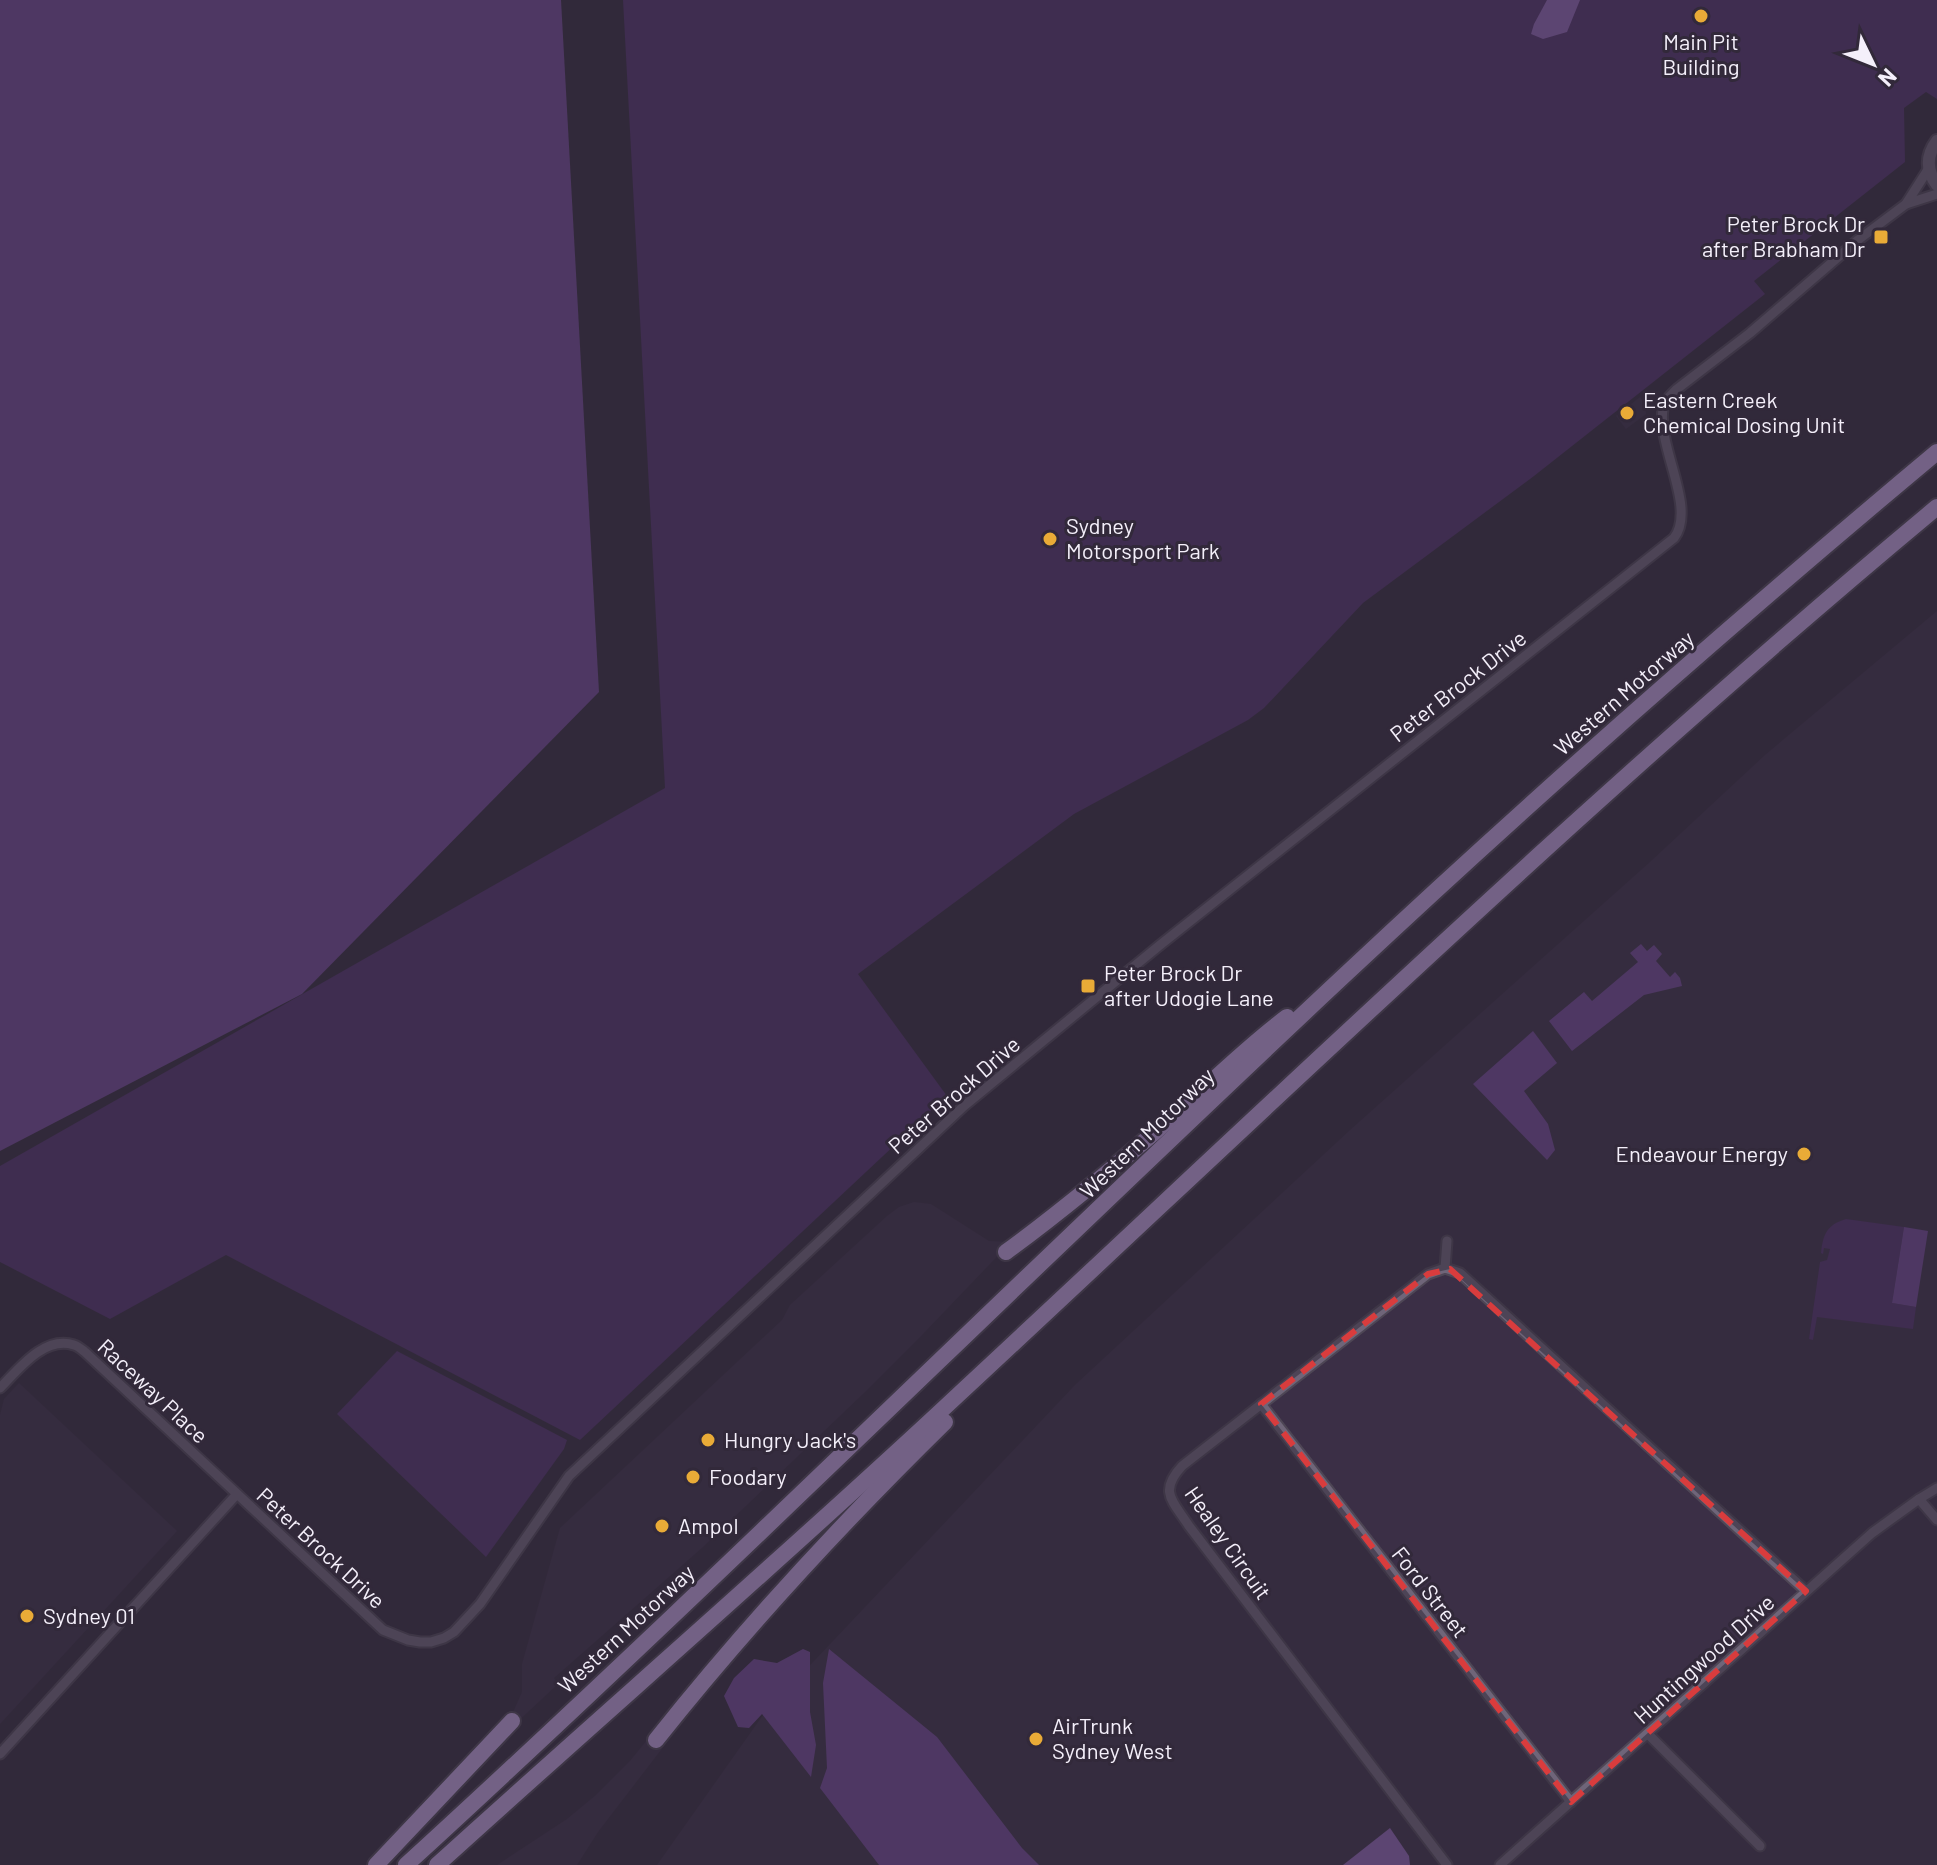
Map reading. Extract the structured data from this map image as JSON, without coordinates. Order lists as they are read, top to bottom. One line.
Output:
{"streets":{"highway":["Western Motorway"],"street":["Peter Brock Drive","Raceway Place","Healey Circuit","Ford Street","Huntingwood Drive"]},"crossings":[["Peter Brock Drive","Raceway Place"],["Healey Circuit","Ford Street"],["Ford Street","Huntingwood Drive"]],"places":{"other":["Main Pit Building","Eastern Creek Chemical Dosing Unit","Sydney Motorsport Park","Endeavour Energy","Hungry Jack's","Foodary","Ampol","Sydney 01","AirTrunk Sydney West"],"transit":["Peter Brock Dr after Brabham Dr","Peter Brock Dr after Udogie Lane"]},"north":"bottom right"}
